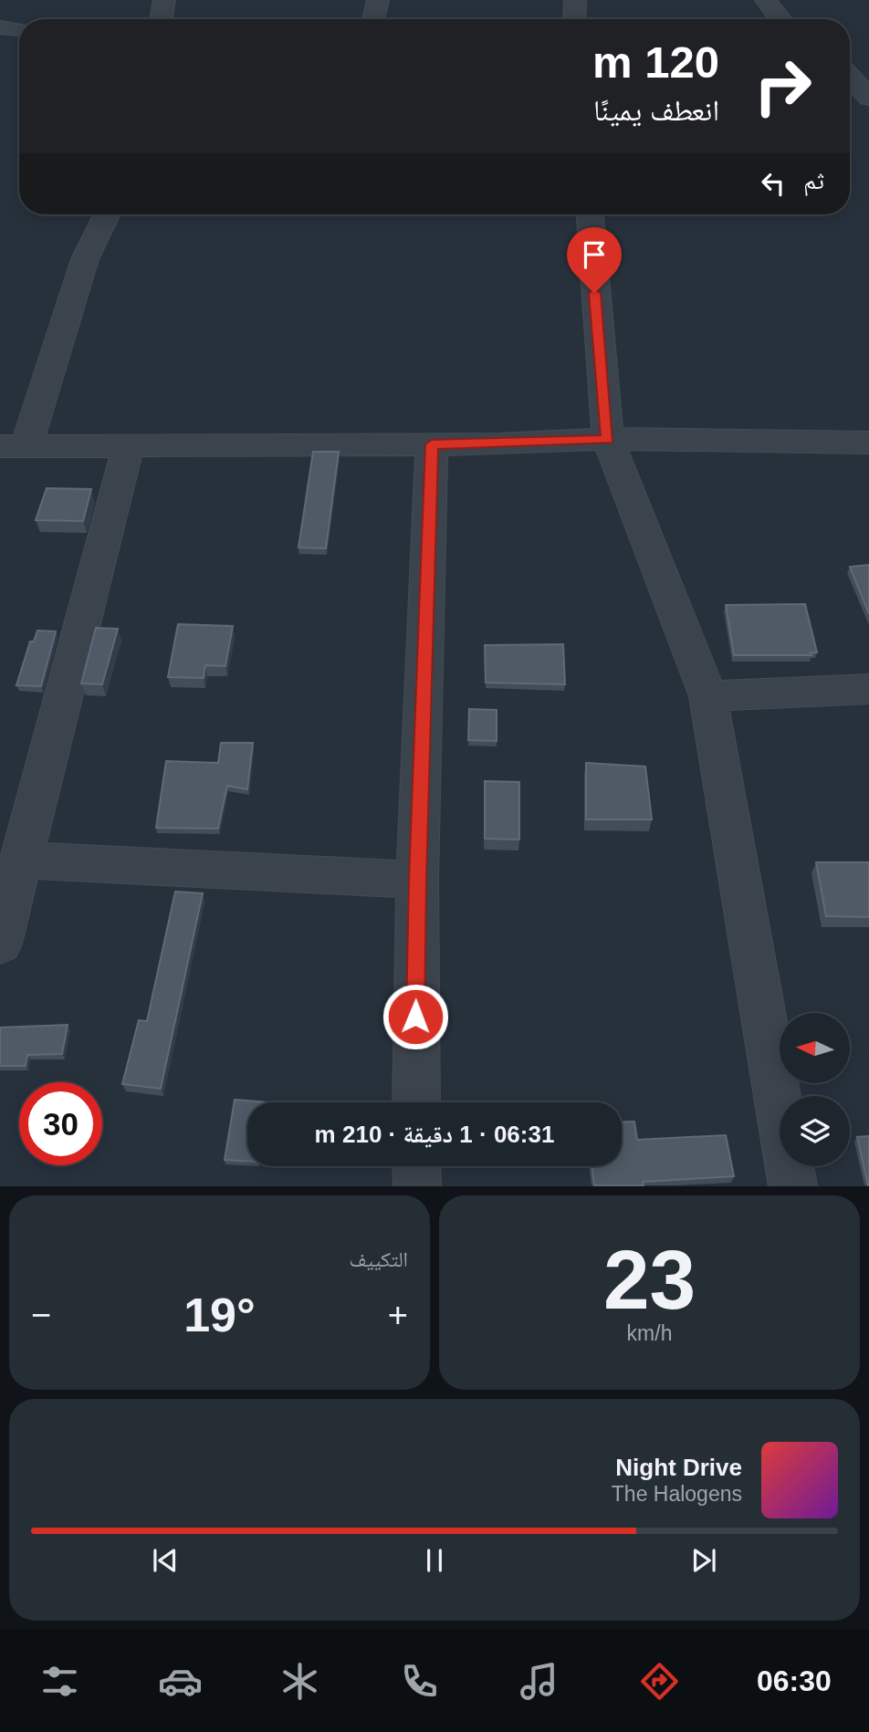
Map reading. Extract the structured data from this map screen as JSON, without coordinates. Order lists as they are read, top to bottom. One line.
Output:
{"north":"left","page":{"turn":["120 m","انعطف يمينًا"],"then":"ثم","limit":"30","trip":"06:31 · 1 دقيقة · 210 m","tile":[["23","km/h"],"التكييف"],"heat":["−","19°","+"],"song":["Night Drive","The Halogens"],"tabs":"06:30"}}
